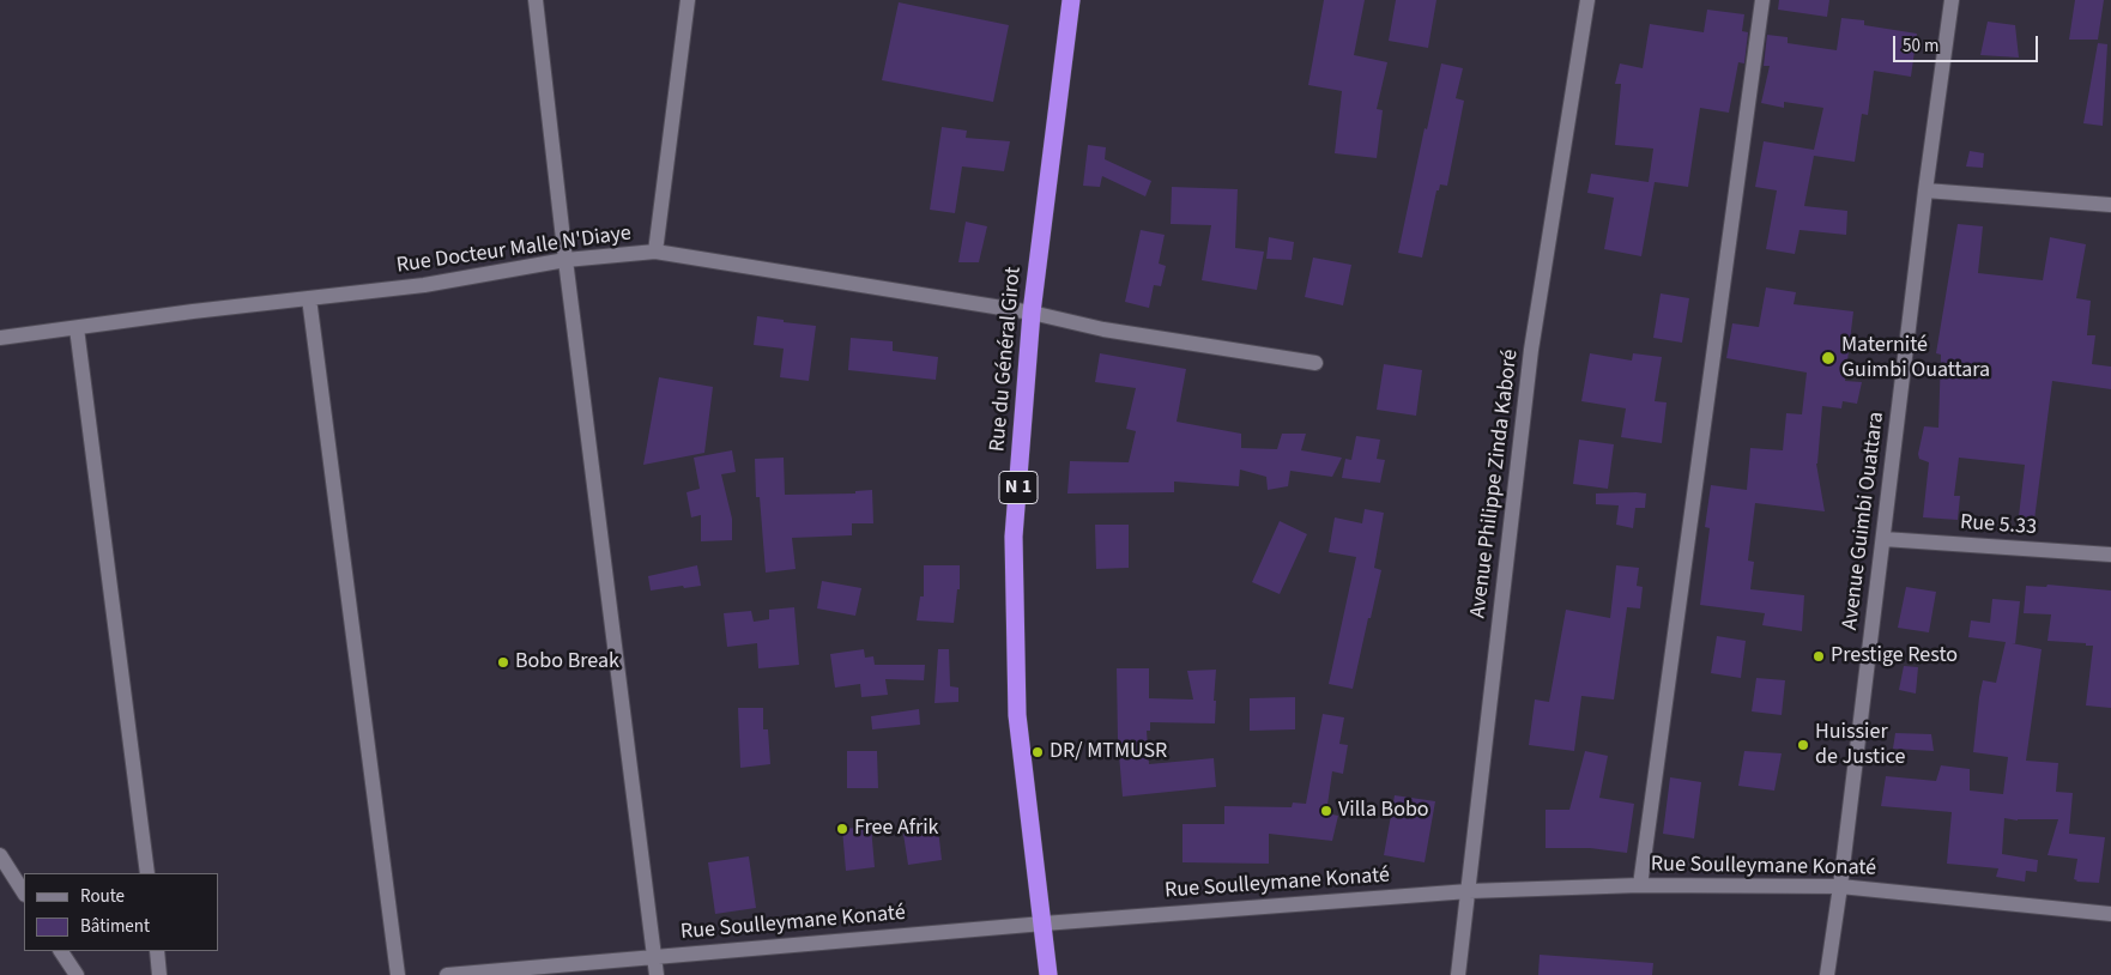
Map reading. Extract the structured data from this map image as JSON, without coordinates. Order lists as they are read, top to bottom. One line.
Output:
{"streets":{"highway":["Rue du Général Girot","N 1"],"street":["Rue Docteur Malle N'Diaye","Avenue Philippe Zinda Kaboré","Avenue Guimbi Ouattara","Rue 5.33","Rue Soulleymane Konaté"]},"crossings":[["Rue Docteur Malle N'Diaye","Rue du Général Girot"],["Rue du Général Girot","Rue Soulleymane Konaté"],["Avenue Philippe Zinda Kaboré","Rue Soulleymane Konaté"],["Avenue Guimbi Ouattara","Rue 5.33"],["Avenue Guimbi Ouattara","Rue Soulleymane Konaté"]],"places":["Maternité Guimbi Ouattara","Prestige Resto","Bobo Break","Huissier de Justice","DR/ MTMUSR","Villa Bobo","Free Afrik"],"legend":["Route","Bâtiment"],"scale_bar":"50 m"}
